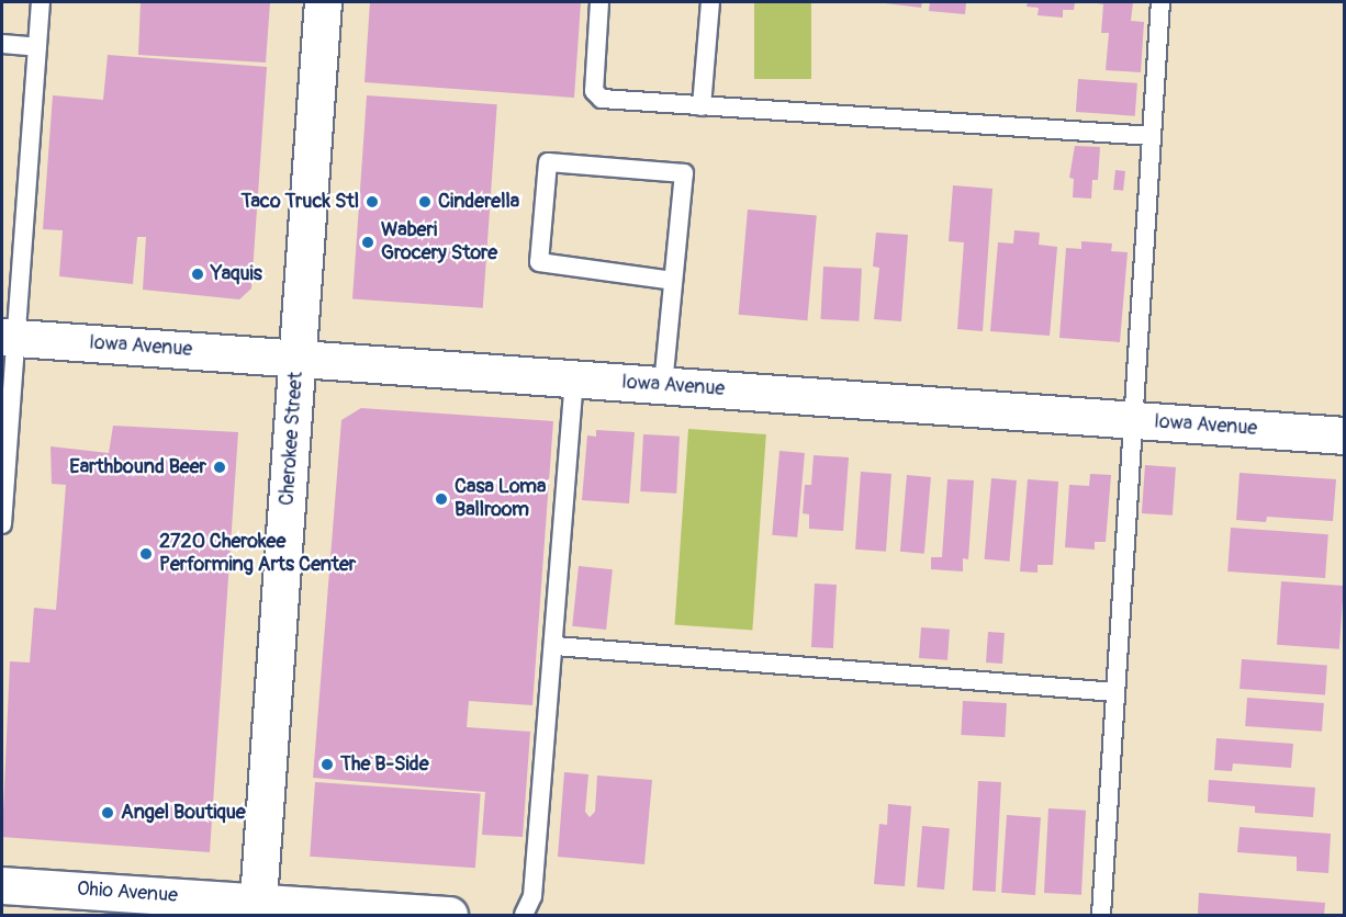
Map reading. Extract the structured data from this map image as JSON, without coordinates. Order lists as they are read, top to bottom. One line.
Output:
{"streets":{"street":["Iowa Avenue","Cherokee Street","Ohio Avenue"]},"crossings":[["Iowa Avenue","Cherokee Street"],["Cherokee Street","Ohio Avenue"]],"places":["Taco Truck Stl","Cinderella","Waberi Grocery Store","Yaquis","Earthbound Beer","Casa Loma Ballroom","2720 Cherokee Performing Arts Center","The B-Side","Angel Boutique"]}
